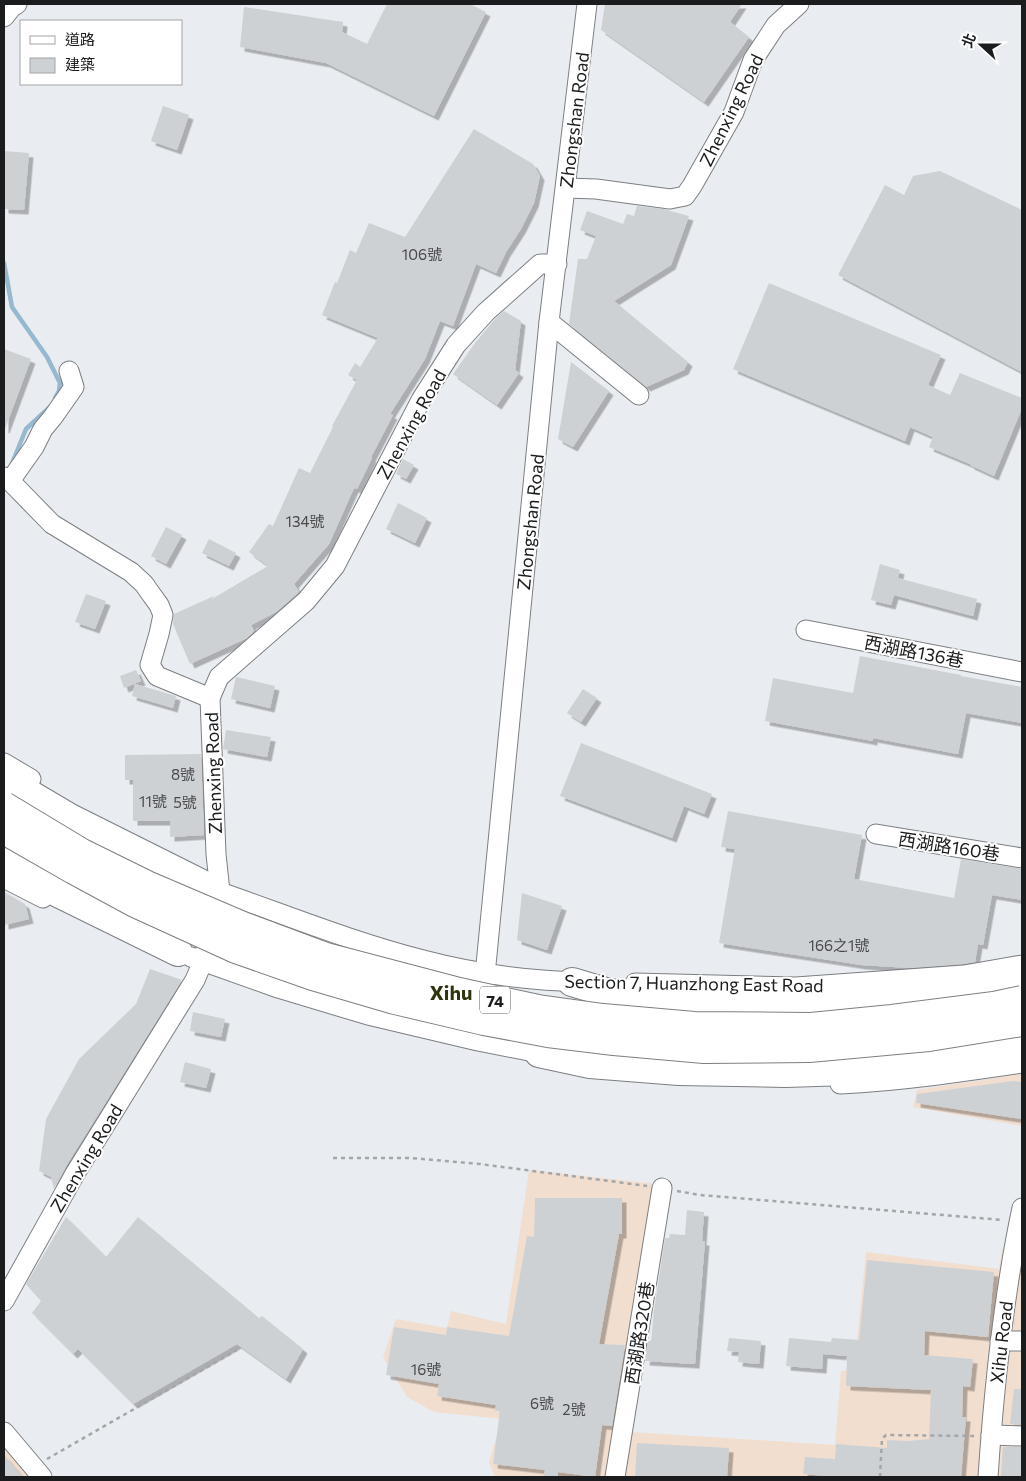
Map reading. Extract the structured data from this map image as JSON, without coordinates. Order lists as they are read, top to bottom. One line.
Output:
{"streets":{"highway":["74"],"street":["Zhenxing Road","Zhongshan Road","西湖路136巷","西湖路160巷","Section 7, Huanzhong East Road","西湖路320巷","Xihu Road"]},"crossings":[["Zhenxing Road","Zhongshan Road"],["Zhenxing Road","Section 7, Huanzhong East Road"],["Zhongshan Road","Section 7, Huanzhong East Road"]],"districts":["Xihu"],"house_numbers":["106號","134號","8號","11號","5號","166之1號","16號","6號","2號"],"legend":["道路","建築"],"north":"left"}
